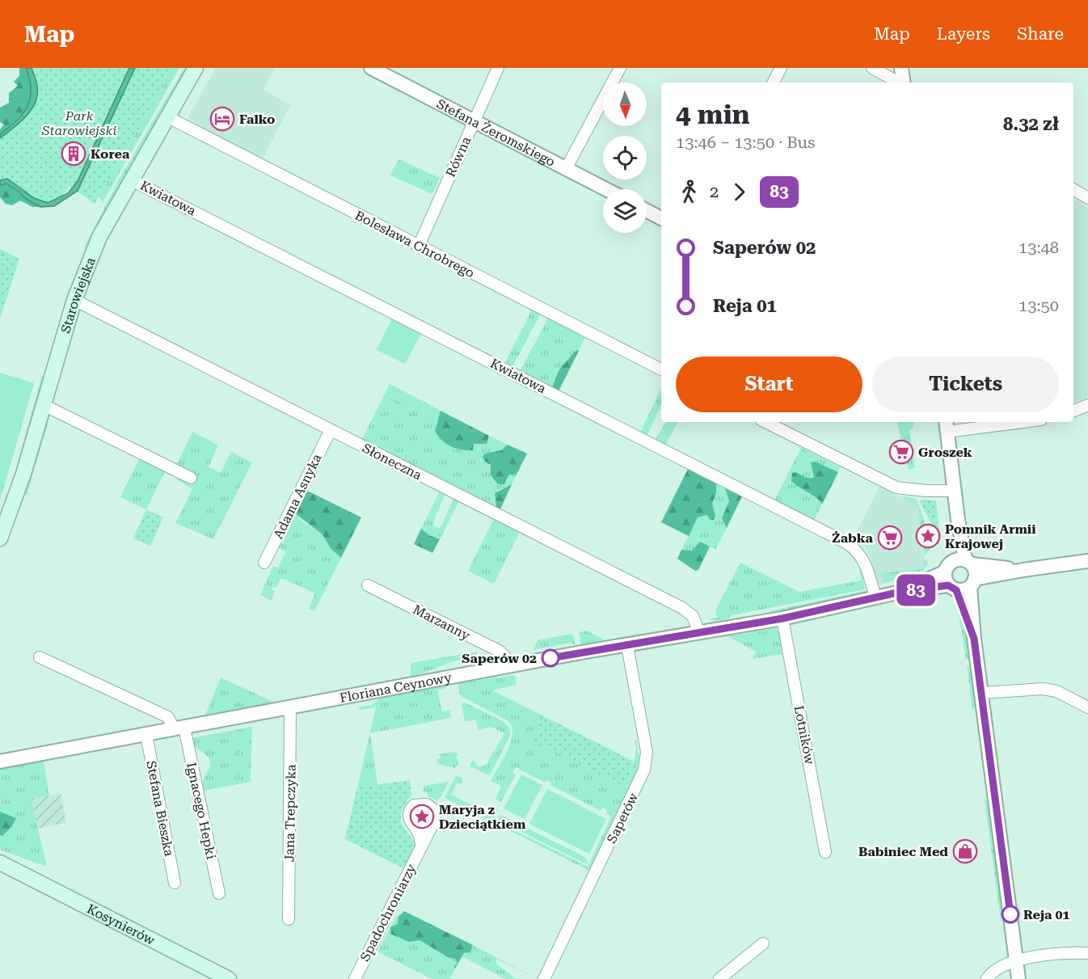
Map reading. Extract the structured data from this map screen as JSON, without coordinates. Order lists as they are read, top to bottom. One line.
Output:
{"streets":{"main road":["Starowiejska","Kosynierów"],"street":["Stefana Żeromskiego","Równa","Kwiatowa","Bolesława Chrobrego","Słoneczna","Adama Asnyka","Marzanny","Floriana Ceynowy","Lotników","Stefana Bieszka","Ignacego Hepki","Jana Trepczyka","Saperów","Spadochroniarzy"]},"crossings":[["Stefana Żeromskiego","Równa"],["Równa","Bolesława Chrobrego"],["Kwiatowa","Starowiejska"],["Kwiatowa","Floriana Ceynowy"],["Bolesława Chrobrego","Starowiejska"],["Starowiejska","Słoneczna"],["Słoneczna","Adama Asnyka"],["Słoneczna","Floriana Ceynowy"],["Marzanny","Floriana Ceynowy"],["Floriana Ceynowy","Lotników"],["Floriana Ceynowy","Stefana Bieszka"],["Floriana Ceynowy","Ignacego Hepki"],["Floriana Ceynowy","Jana Trepczyka"],["Floriana Ceynowy","Saperów"]],"parks":["Park Starowiejski"],"places":{"hotel":["Falko"],"building":["Korea"],"supermarket":["Groszek","Żabka"],"place":["Pomnik Armii Krajowej","Maryja z Dzieciątkiem"],"other":["Saperów 02","Reja 01"],"shop":["Babiniec Med"]},"lines":["bus line 83"],"north":"bottom","page":{"header":"Map","nav":["Map","Layers","Share"],"on_map":"83","heading":["4 min","13:46 – 13:50 · Bus","8.32 zł"],"legs":["2","83"],"list":[{"name":"Saperów 02","value":"13:48"},{"name":"Reja 01","value":"13:50"}],"buttons":["Start","Tickets"]}}
